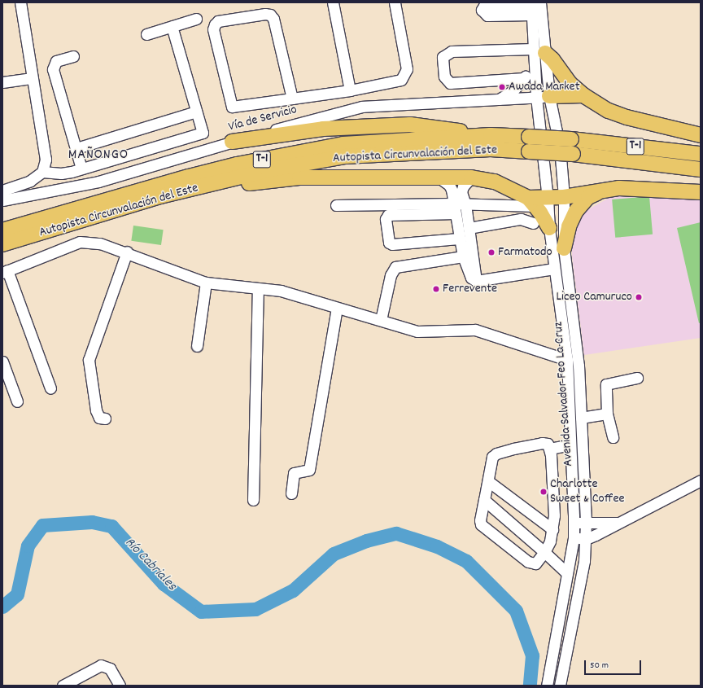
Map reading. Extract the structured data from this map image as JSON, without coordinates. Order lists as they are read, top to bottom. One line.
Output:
{"streets":{"highway":["T-1","Autopista Circunvalación del Este"],"street":["Vía de Servicio","Avenida Salvador Feo La Cruz"]},"crossings":[["Vía de Servicio","Avenida Salvador Feo La Cruz"]],"districts":["MAÑONGO"],"water":["Río Cabriales"],"places":["Awada Market","Farmatodo","Ferrevente","Liceo Camuruco","Charlotte Sweet & Coffee"],"scale_bar":"50 m"}
